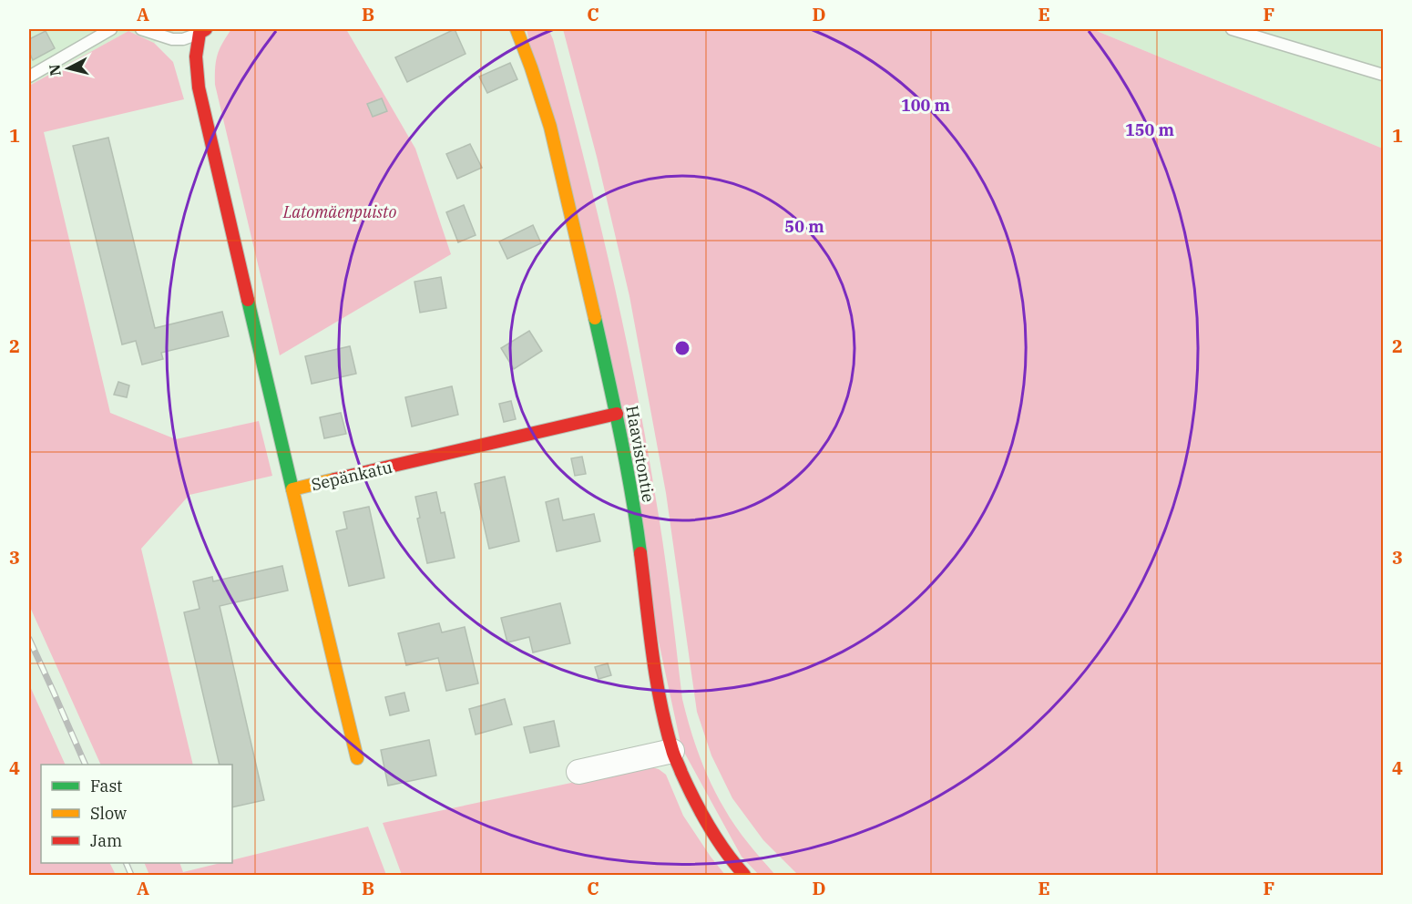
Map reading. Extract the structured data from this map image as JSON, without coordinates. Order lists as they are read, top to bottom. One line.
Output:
{"streets":{"street":["Haavistontie","Sepänkatu"]},"crossings":[["Haavistontie","Sepänkatu"]],"parks":["Latomäenpuisto"],"legend":["Fast","Slow","Jam"],"north":"left","grid":{"columns":["A","B","C","D","E","F"],"rows":["1","2","3","4"]},"rings":["100 m","150 m","50 m"]}
